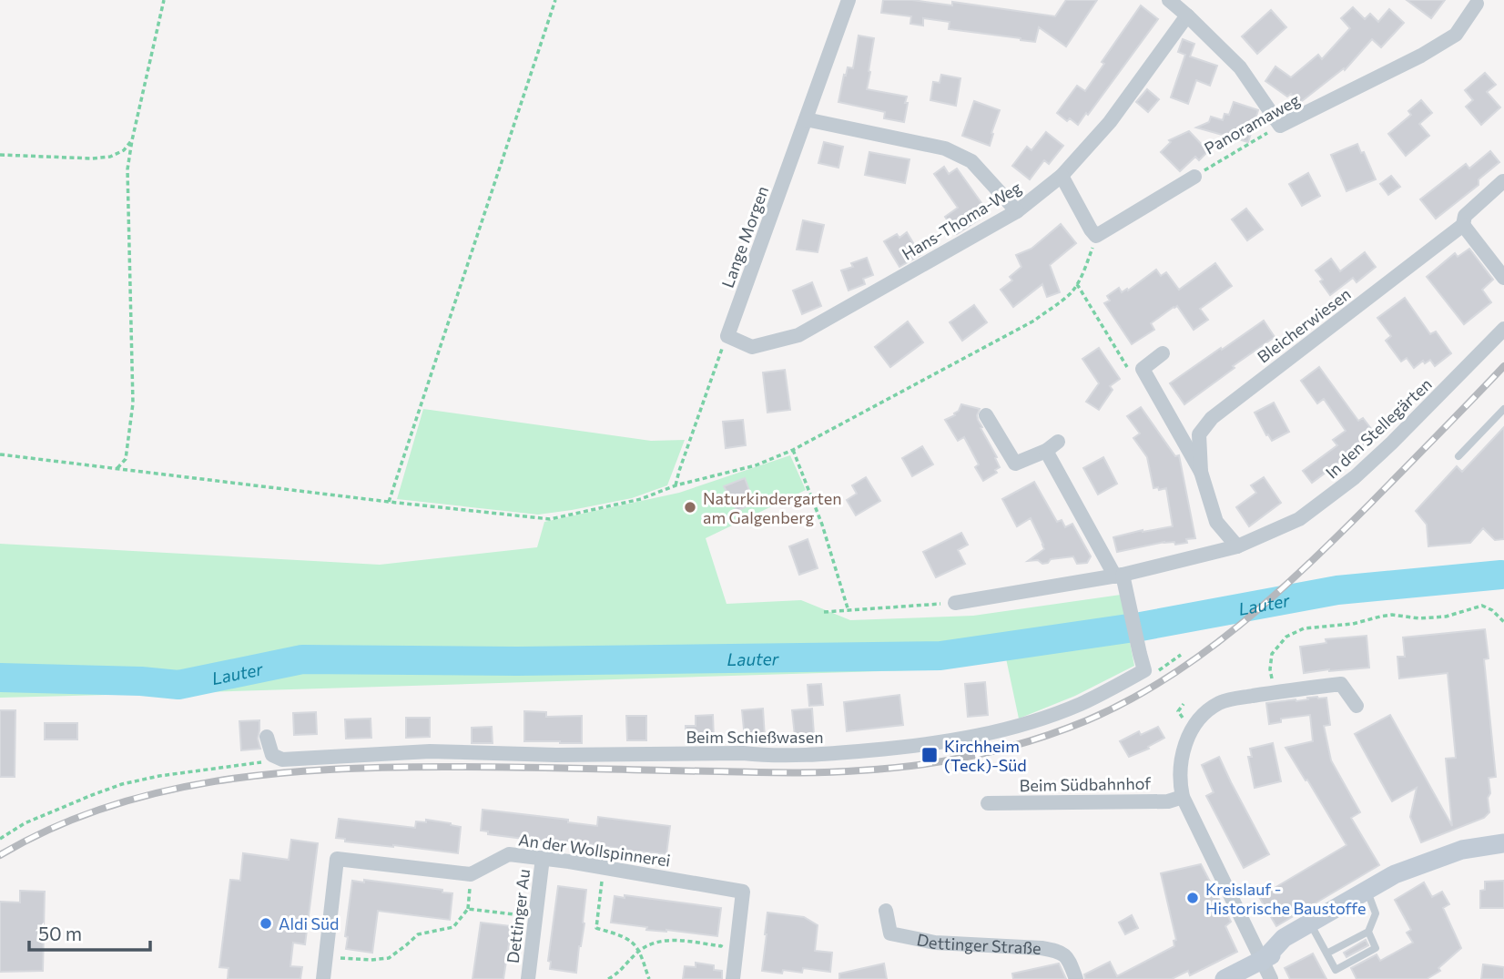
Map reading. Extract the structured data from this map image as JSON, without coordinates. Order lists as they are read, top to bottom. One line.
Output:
{"streets":{"street":["Panoramaweg","Hans-Thoma-Weg","Lange Morgen","Bleicherwiesen","In den Stellegärten","Beim Schießwasen","Beim Südbahnhof","An der Wollspinnerei","Dettinger Au","Dettinger Straße"]},"crossings":[["Hans-Thoma-Weg","Lange Morgen"],["Bleicherwiesen","In den Stellegärten"],["In den Stellegärten","Beim Schießwasen"],["An der Wollspinnerei","Dettinger Au"]],"water":["Lauter"],"places":{"other":["Naturkindergarten am Galgenberg","Kreislauf - Historische Baustoffe","Aldi Süd"],"transit":["Kirchheim (Teck)-Süd"]},"scale_bar":"50 m"}
